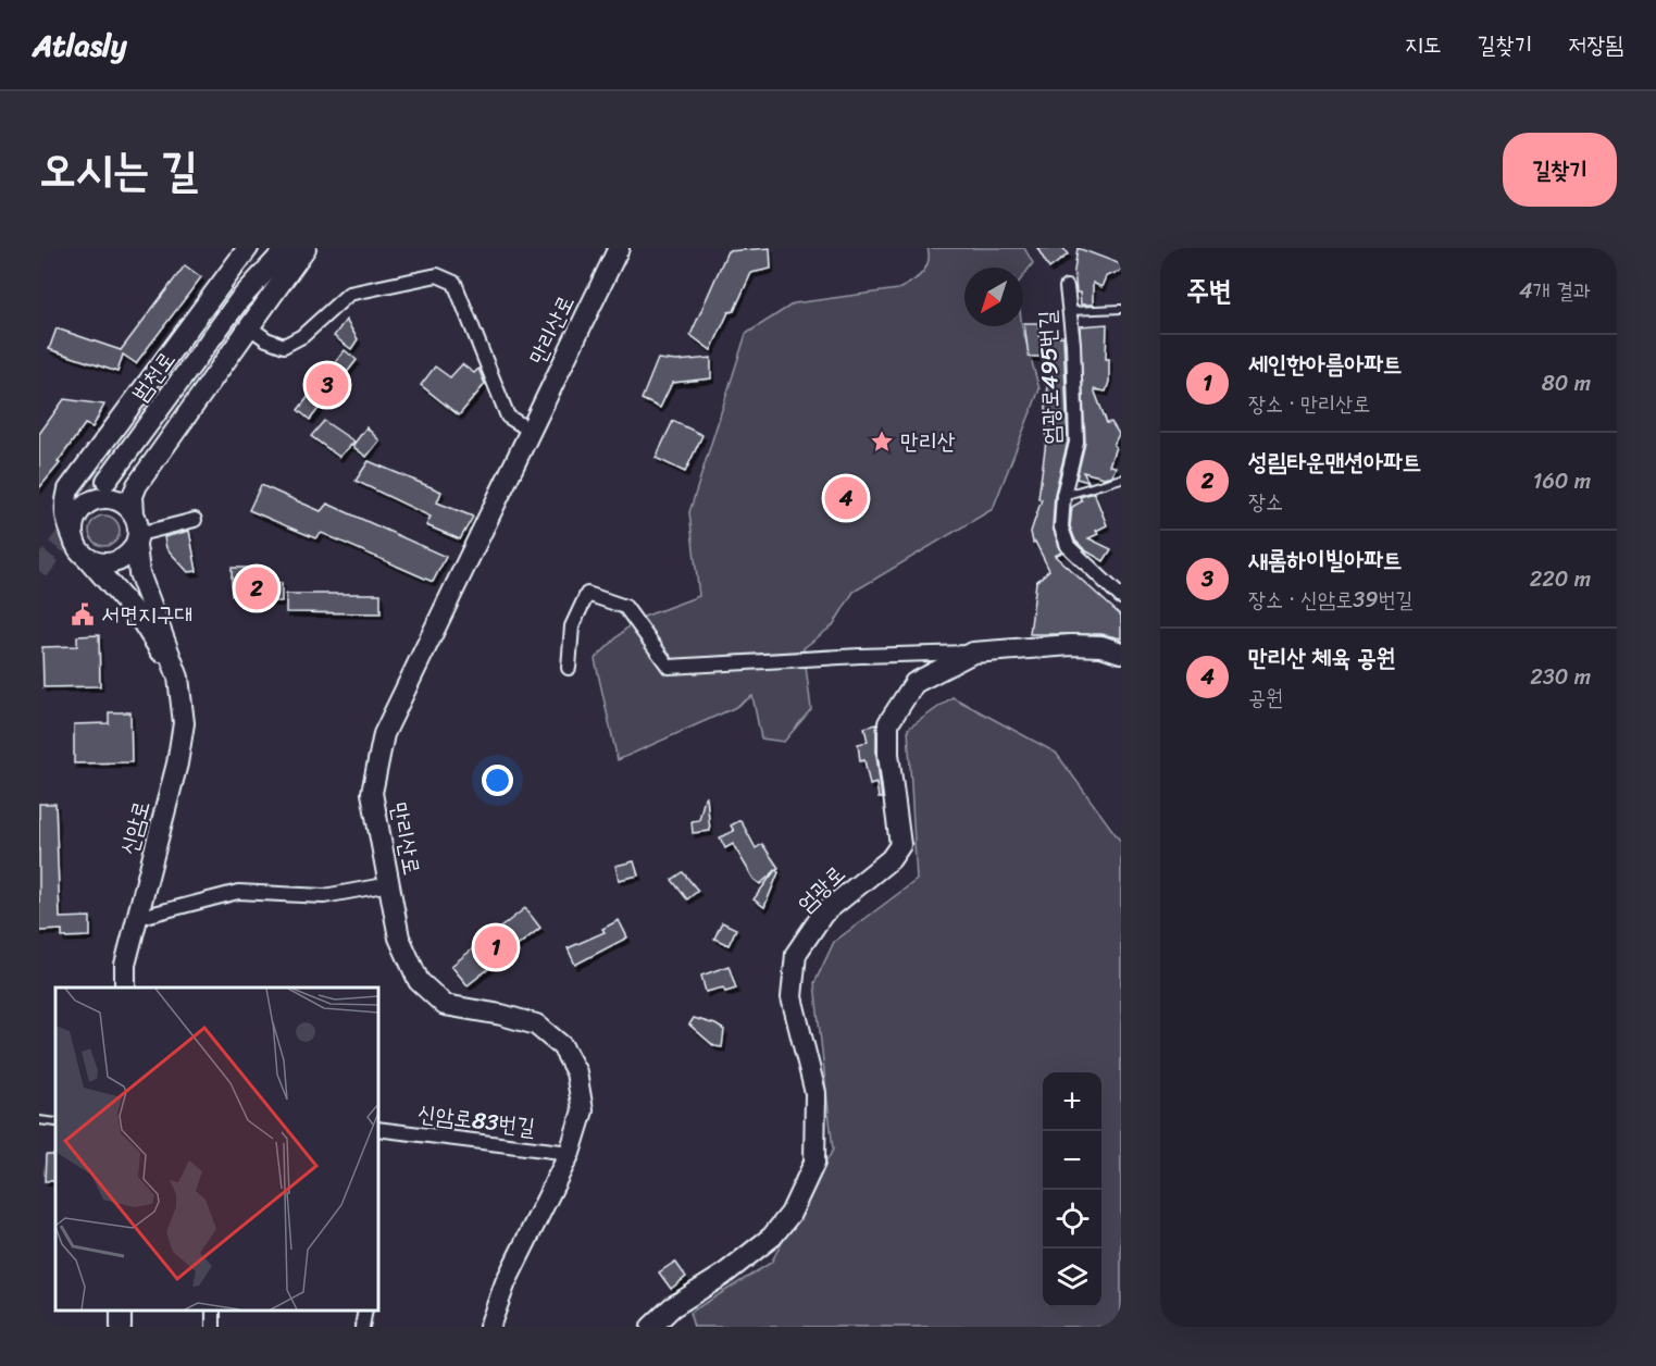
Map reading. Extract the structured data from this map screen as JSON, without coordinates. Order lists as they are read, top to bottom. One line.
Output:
{"streets":{"main road":["만리산로","범천로","신암로","엄광로"],"street":["엄광로495번길","신암로83번길"]},"crossings":[["만리산로","신암로83번길"]],"places":{"place":["만리산"],"public building":["서면지구대"]},"north":"bottom left","page":{"header":"Atlasly","nav":["지도","길찾기","저장됨"],"title":"오시는 길","buttons":"길찾기","heading":["주변","4개 결과"],"list":[{"mark":"1","name":"세인한아름아파트","note":"장소 · 만리산로","value":"80 m"},{"mark":"2","name":"성림타운맨션아파트","note":"장소","value":"160 m"},{"mark":"3","name":"새롬하이빌아파트","note":"장소 · 신암로39번길","value":"220 m"},{"mark":"4","name":"만리산 체육 공원","note":"공원","value":"230 m"}],"pins":["3","4","2","1"],"map_buttons":["+","−"]}}
